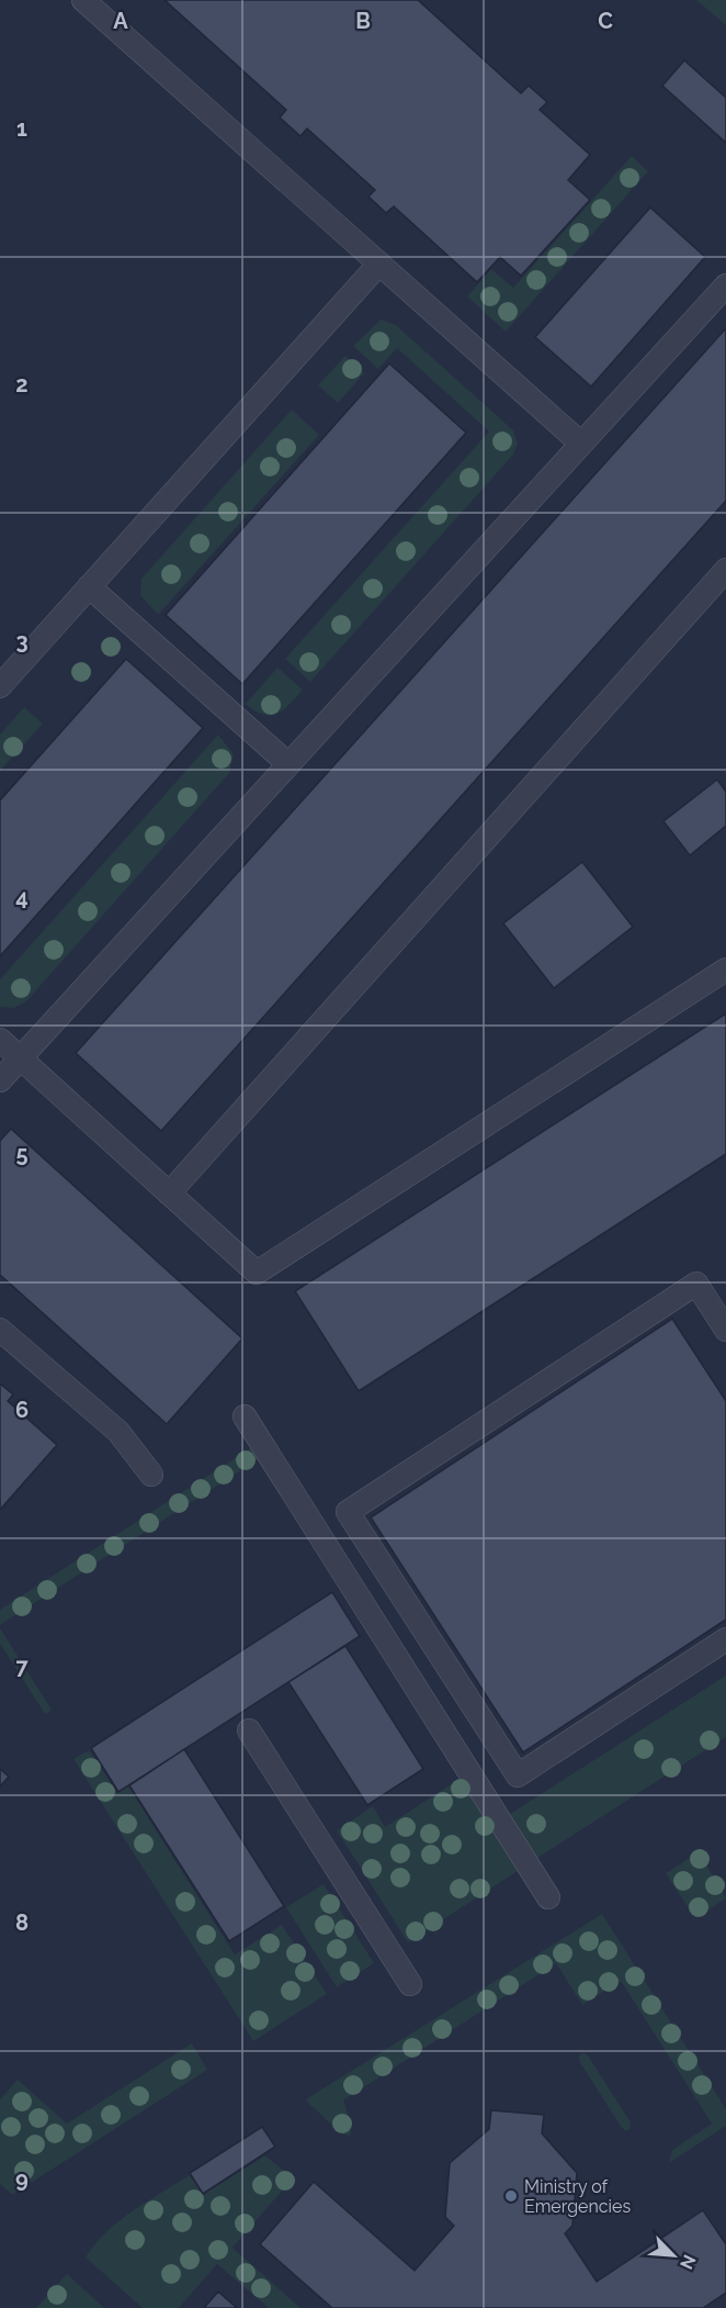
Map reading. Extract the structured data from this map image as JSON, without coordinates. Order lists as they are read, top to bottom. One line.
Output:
{"places":["Ministry of Emergencies"],"north":"bottom right","grid":{"columns":["A","B","C"],"rows":["1","2","3","4","5","6","7","8","9"]}}
